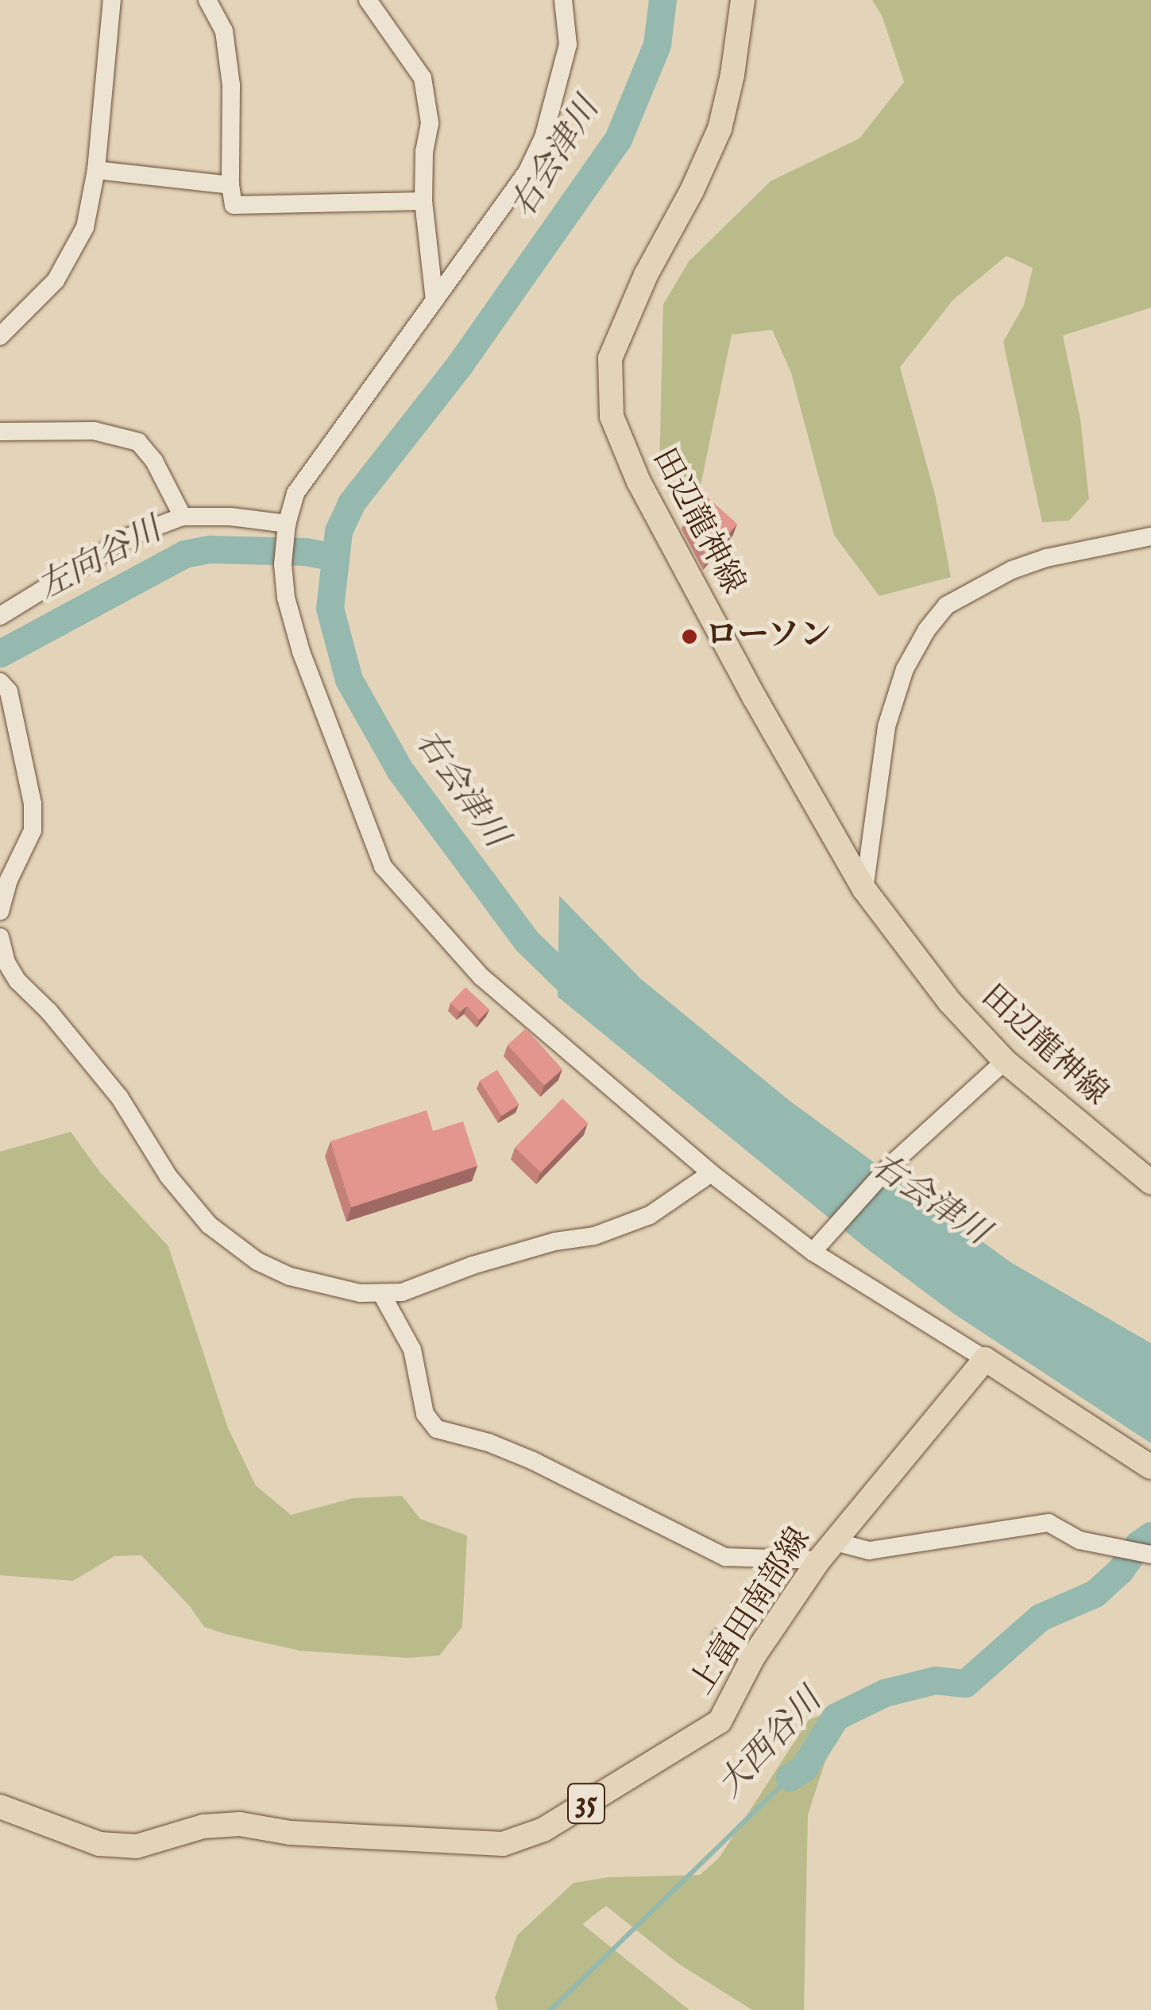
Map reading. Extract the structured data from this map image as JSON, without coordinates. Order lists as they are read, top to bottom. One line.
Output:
{"streets":{"main road":["田辺龍神線","上富田南部線","35"]},"water":["右会津川","左向谷川","大西谷川"],"places":["ローソン"]}
